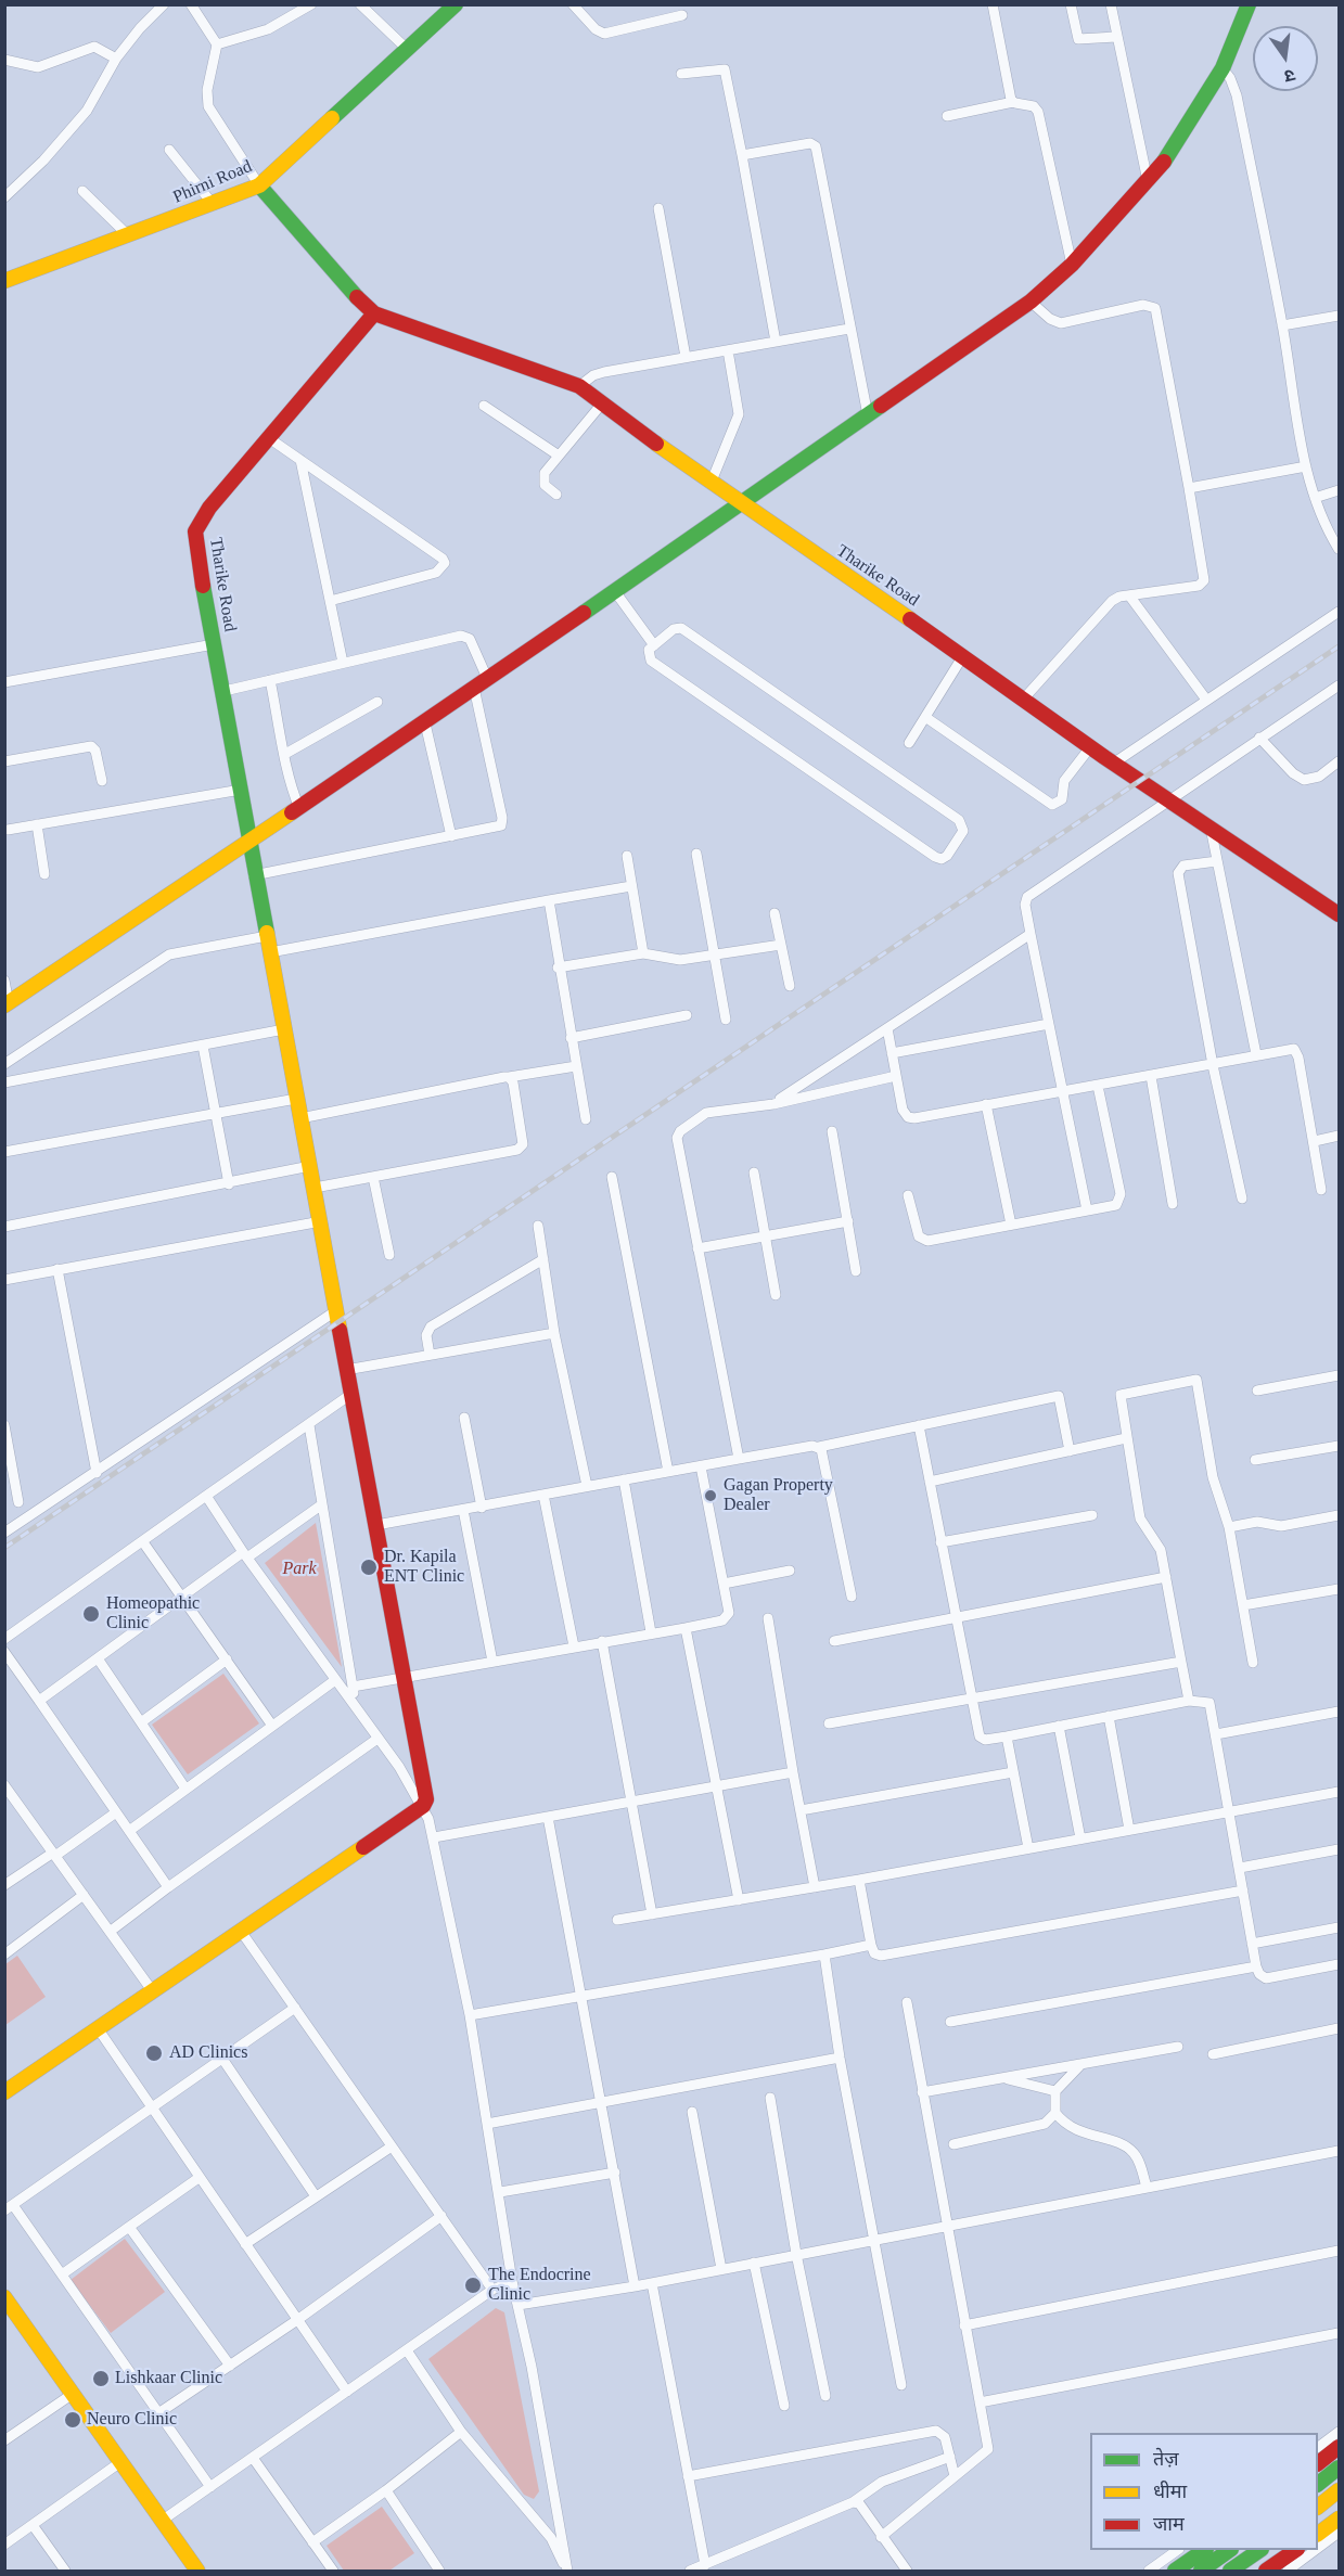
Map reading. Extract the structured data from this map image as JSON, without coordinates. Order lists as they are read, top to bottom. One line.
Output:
{"streets":{"main road":["Phirni Road","Tharike Road"]},"crossings":[["Phirni Road","Tharike Road"]],"parks":["Park"],"places":["Gagan Property Dealer","Dr. Kapila ENT Clinic","Homeopathic Clinic","AD Clinics","The Endocrine Clinic","Lishkaar Clinic","Neuro Clinic"],"legend":["तेज़","धीमा","जाम"],"north":"bottom"}
